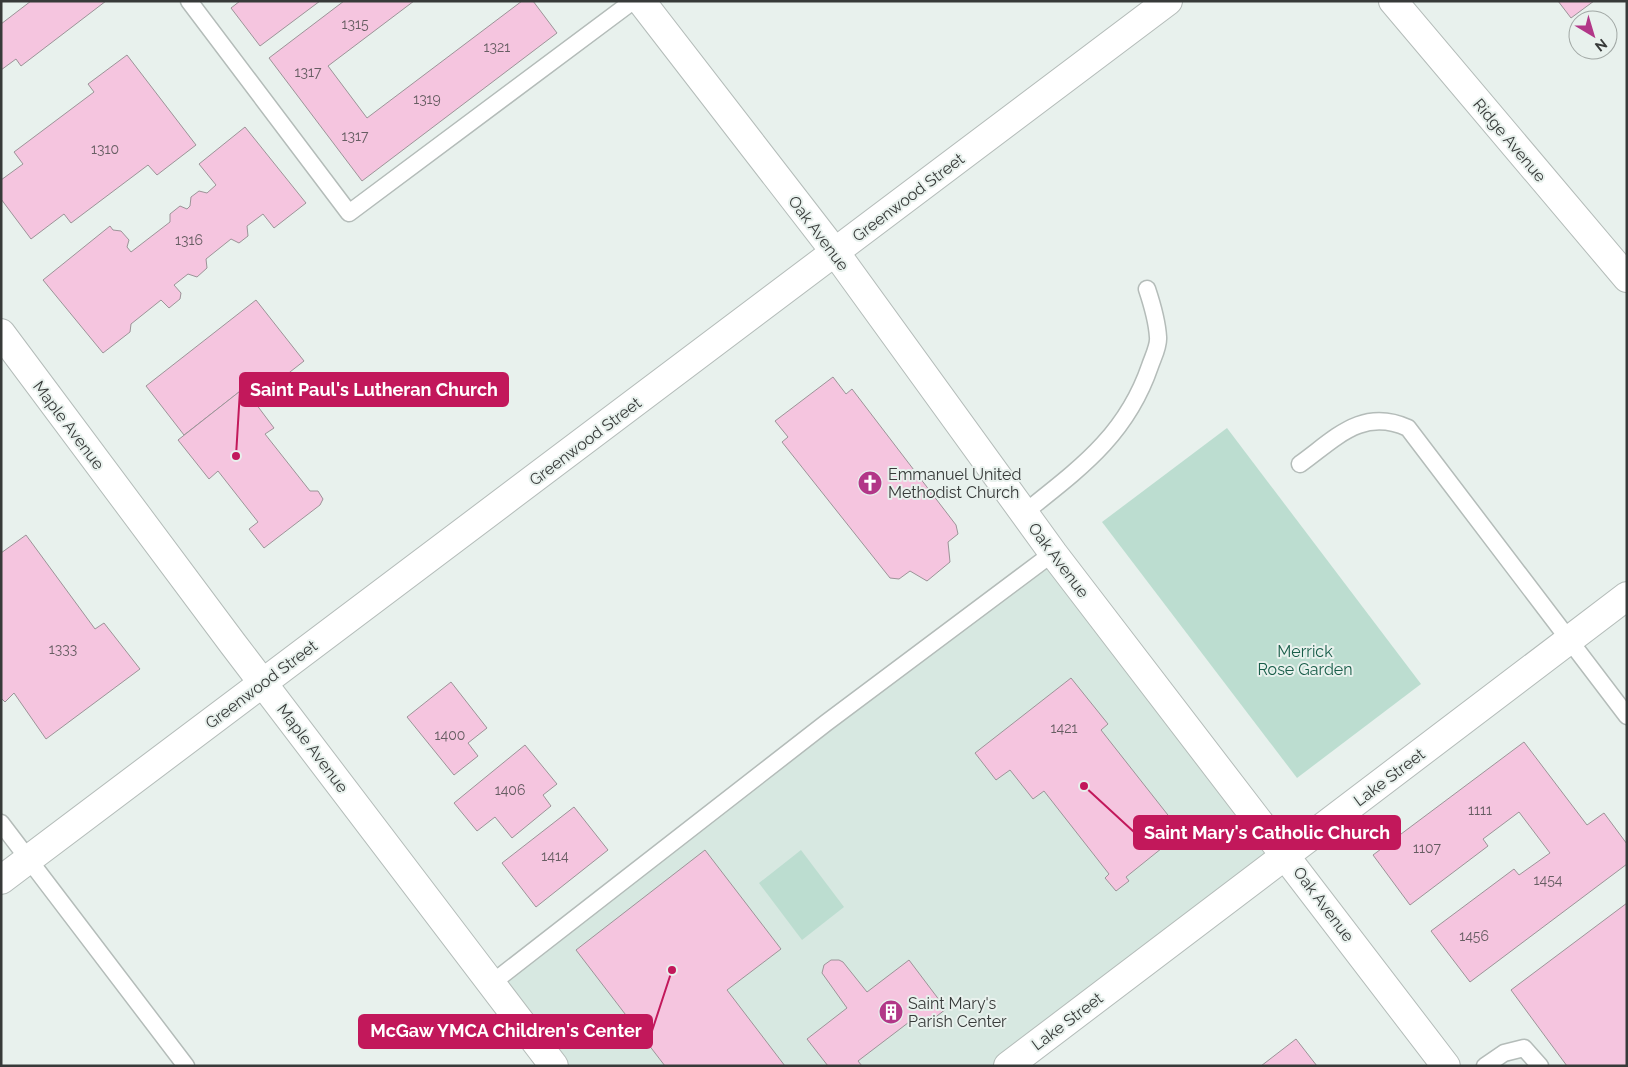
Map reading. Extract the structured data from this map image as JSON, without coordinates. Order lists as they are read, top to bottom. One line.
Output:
{"streets":{"street":["Ridge Avenue","Greenwood Street","Oak Avenue","Maple Avenue","Lake Street"]},"crossings":[["Greenwood Street","Oak Avenue"],["Greenwood Street","Maple Avenue"],["Oak Avenue","Lake Street"]],"parks":["Merrick Rose Garden"],"places":{"other":["Saint Paul's Lutheran Church","Saint Mary's Catholic Church","McGaw YMCA Children's Center"],"church":["Emmanuel United Methodist Church"],"building":["Saint Mary's Parish Center"]},"house_numbers":["1315","1321","1317","1319","1317","1310","1316","1333","1421","1400","1406","1111","1107","1414","1454","1456"],"north":"bottom right"}
